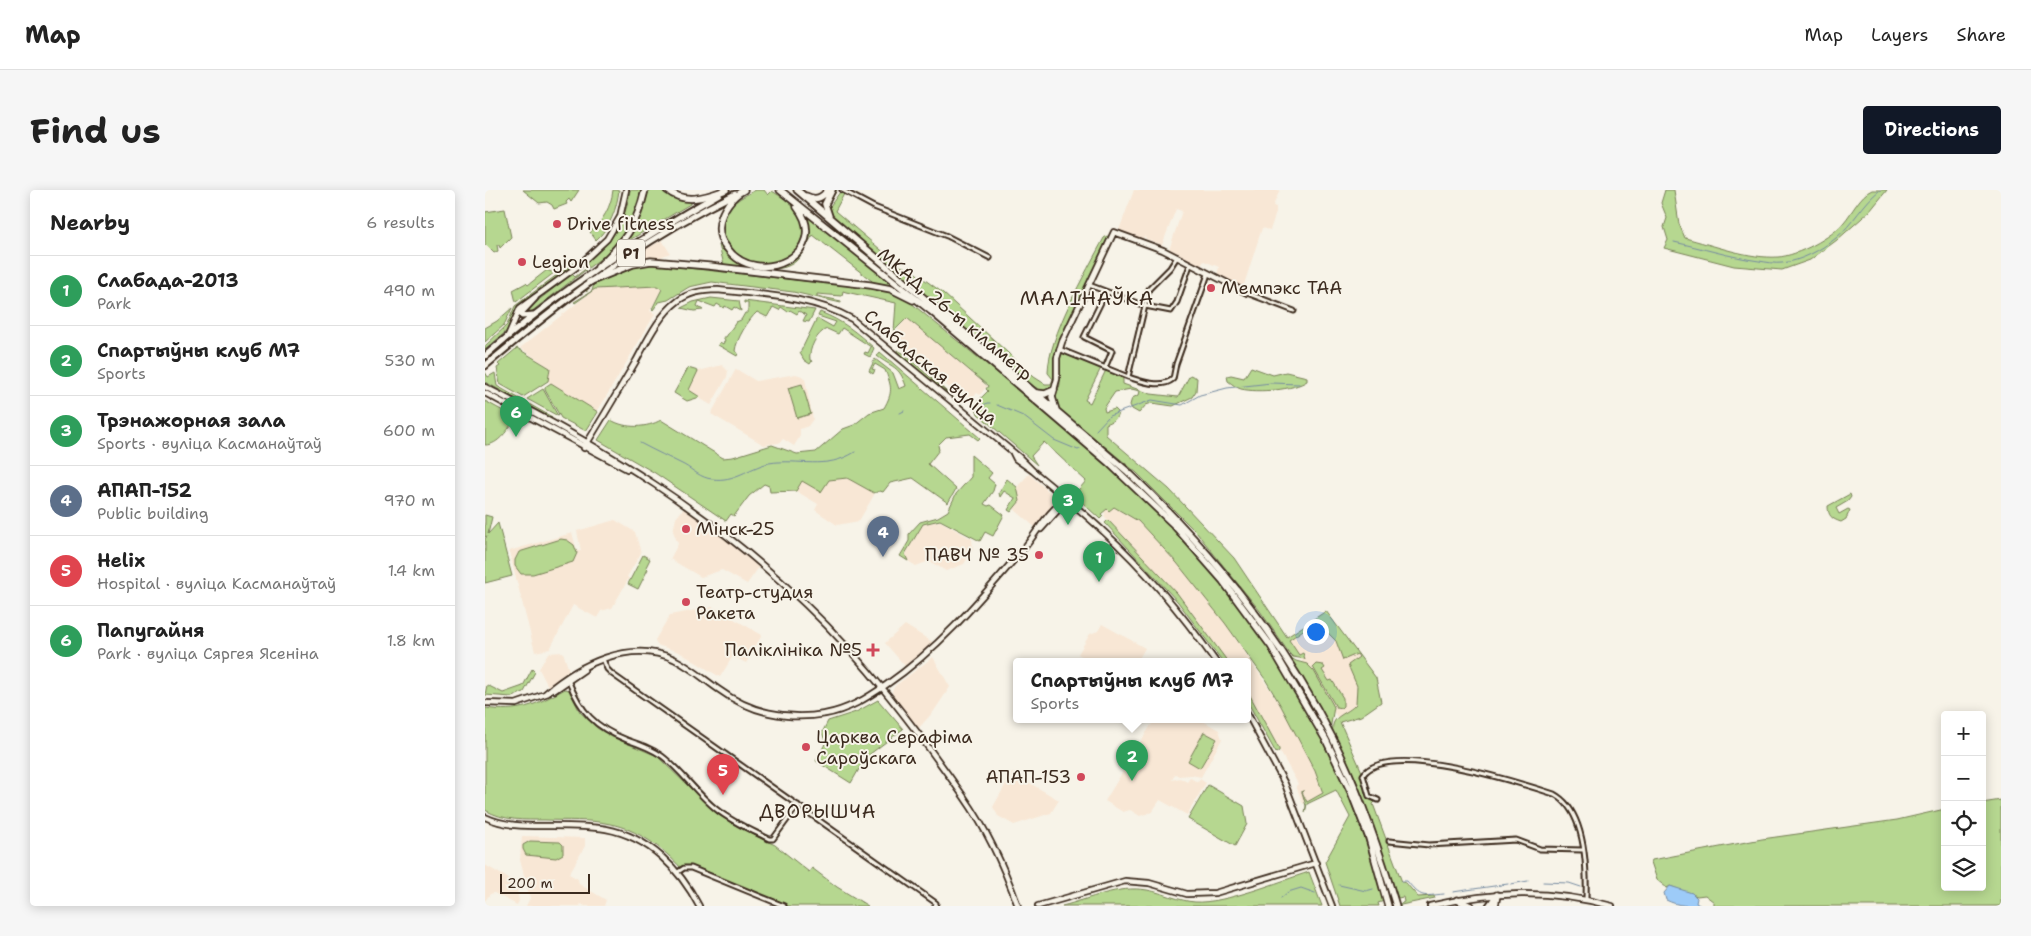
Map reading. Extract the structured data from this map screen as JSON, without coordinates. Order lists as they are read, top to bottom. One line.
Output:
{"streets":{"highway":["МКАД, 26-ы кіламетр"],"main road":["Р1","Слабадская вуліца"]},"districts":["МАЛІНАЎКА","ДВОРЫШЧА"],"places":{"other":["Drive fitness","Legion","Мемпэкс ТАА","Мінск-25","ПАВЧ № 35","Театр-студия Ракета","Царква Серафіма Сароўскага","АПАП-153"],"health":["Паліклініка №5"]},"scale_bar":"200 m","page":{"header":"Map","nav":["Map","Layers","Share"],"buttons":"Directions","title":"Find us","heading":["Nearby","6 results"],"list":[{"mark":"1","name":"Слабада-2013","note":"Park","value":"490 m"},{"mark":"2","name":"Спартыўны клуб М7","note":"Sports","value":"530 m"},{"mark":"3","name":"Трэнажорная зала","note":"Sports · вуліца Касманаўтаў","value":"600 m"},{"mark":"4","name":"АПАП-152","note":"Public building","value":"970 m"},{"mark":"5","name":"Helix","note":"Hospital · вуліца Касманаўтаў","value":"1.4 km"},{"mark":"6","name":"Папугайня","note":"Park · вуліца Сяргея Ясеніна","value":"1.8 km"}],"pins":["6","3","4","1","2","5"],"popup":["Спартыўны клуб М7","Sports"],"map_buttons":["+","−"],"scale":"200 m"}}
